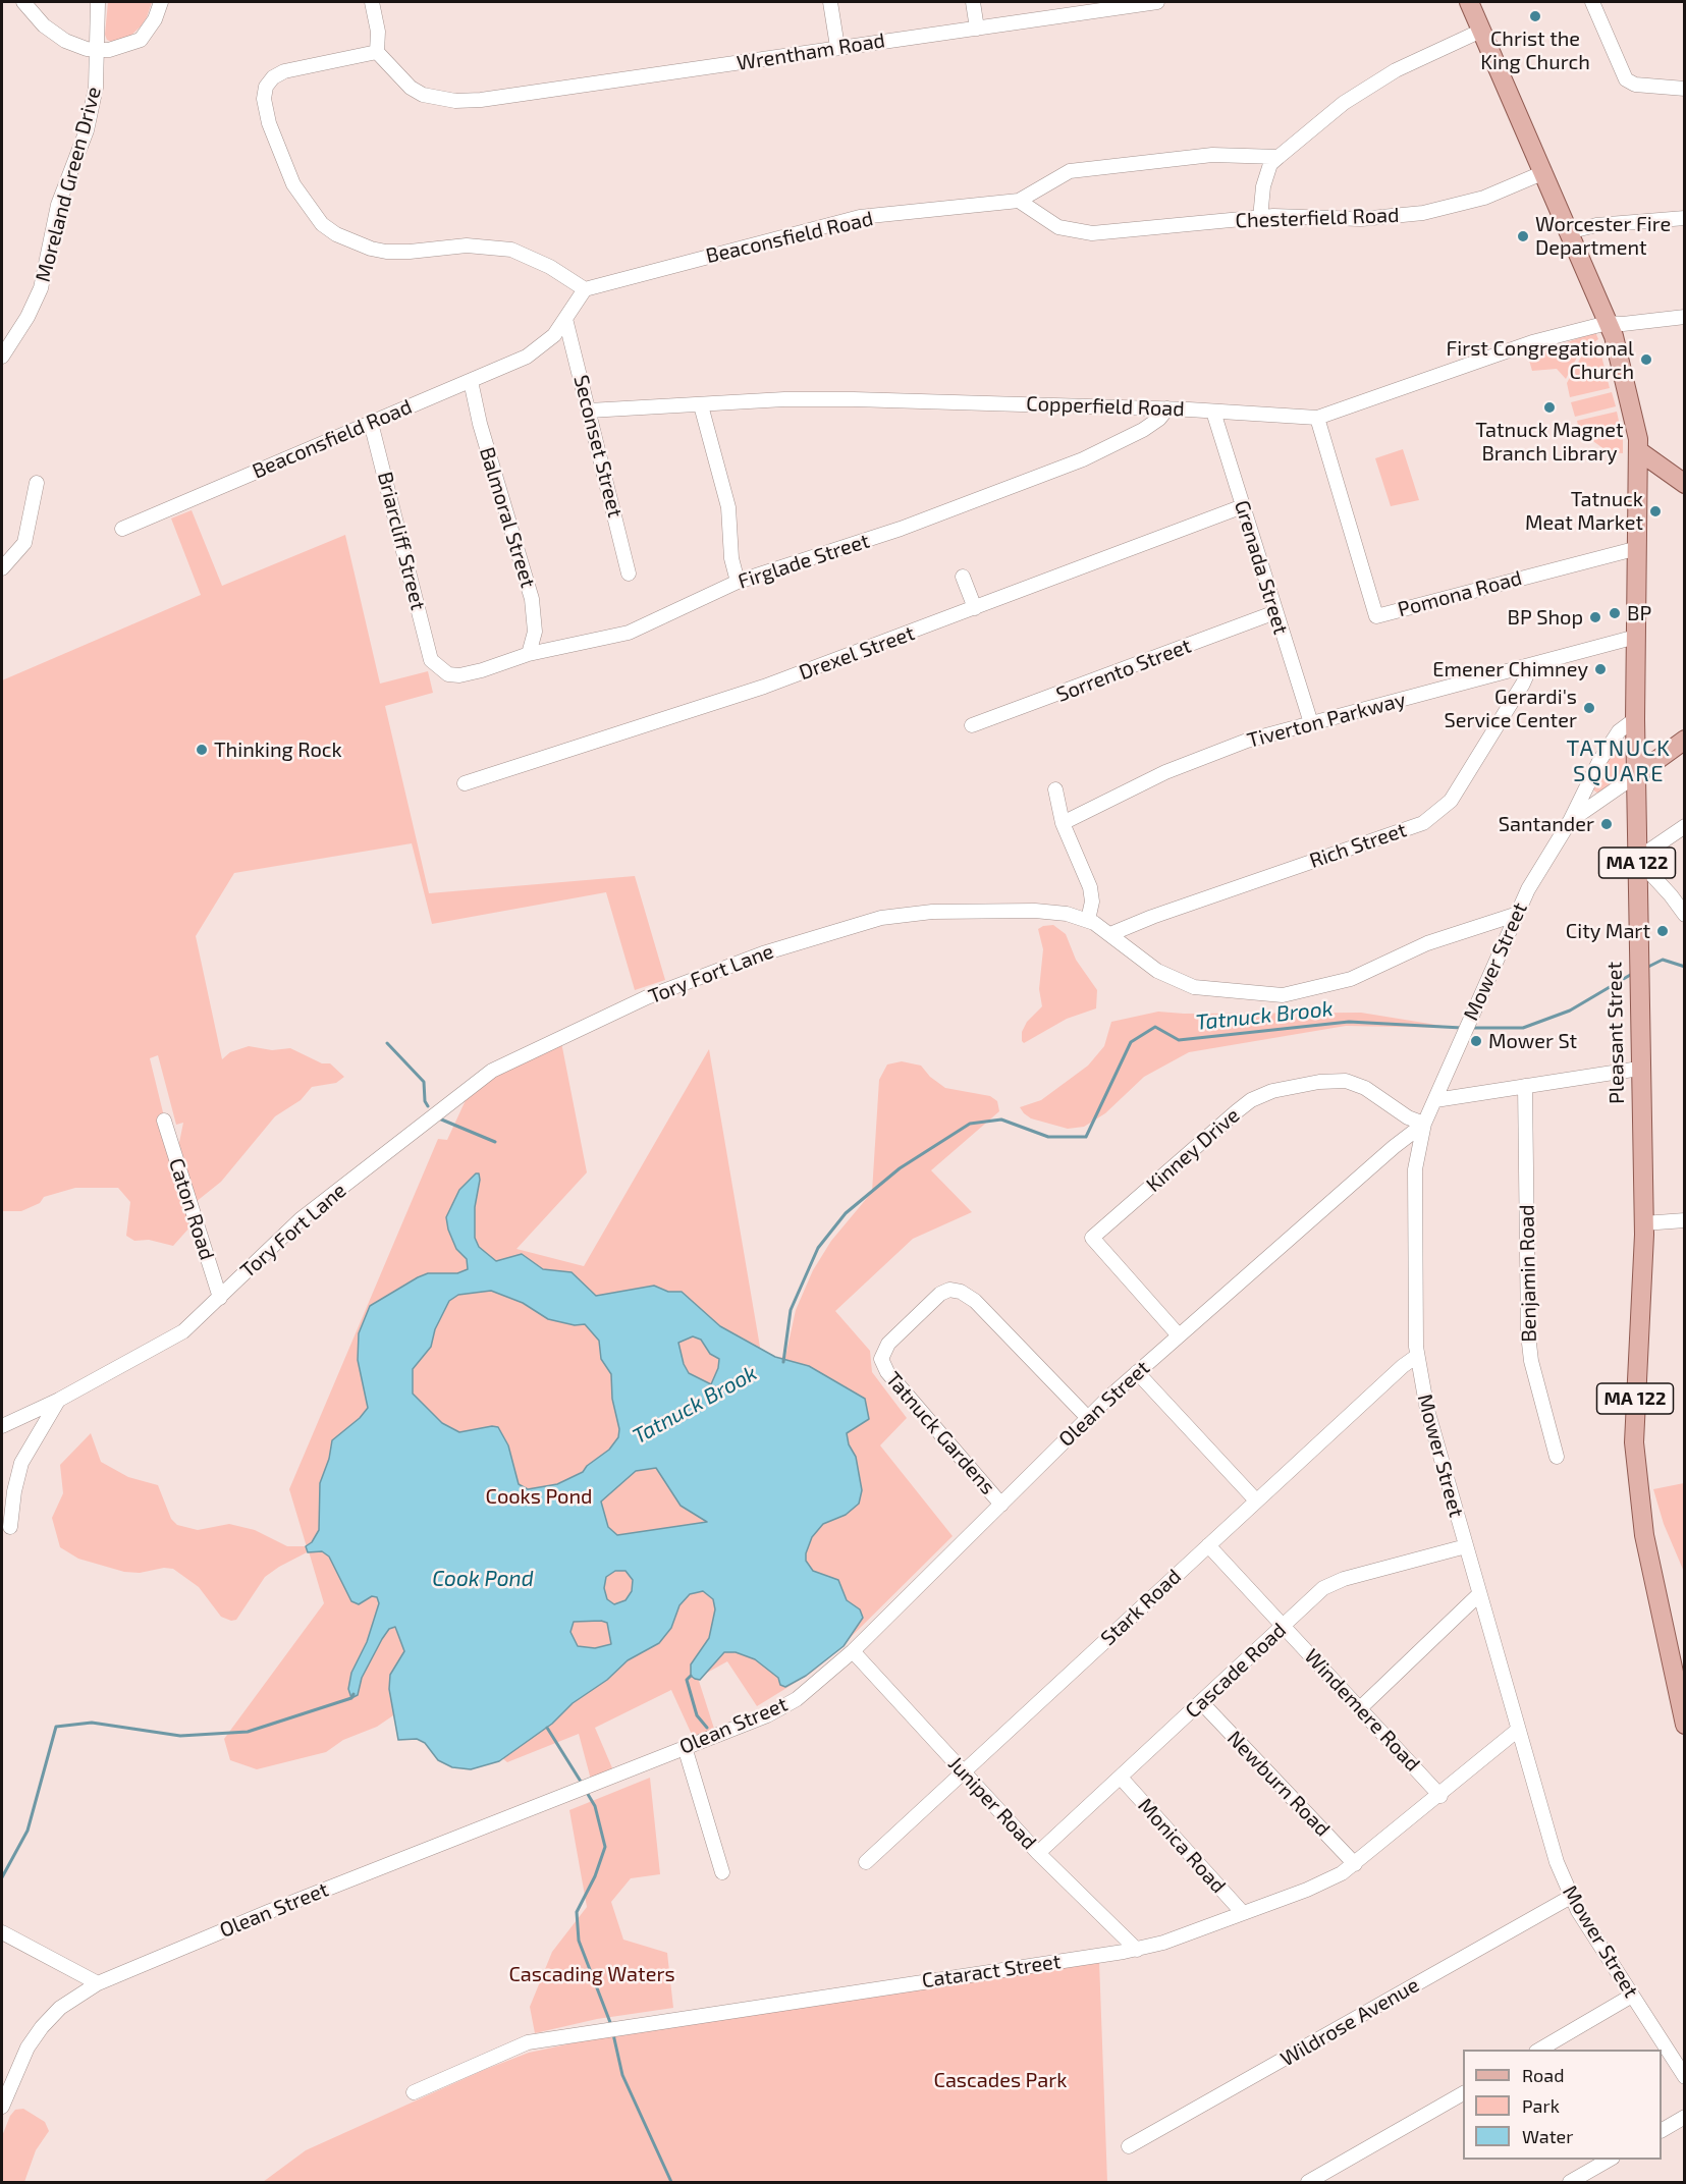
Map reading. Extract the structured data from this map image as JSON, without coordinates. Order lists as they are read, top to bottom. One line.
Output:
{"streets":{"main road":["MA 122","Pleasant Street"],"street":["Wrentham Road","Moreland Green Drive","Chesterfield Road","Beaconsfield Road","Copperfield Road","Seconset Street","Balmoral Street","Briarcliff Street","Firglade Street","Grenada Street","Pomona Road","Drexel Street","Sorrento Street","Tiverton Parkway","Rich Street","Mower Street","Tory Fort Lane","Kinney Drive","Caton Road","Benjamin Road","Olean Street","Tatnuck Gardens","Stark Road","Cascade Road","Windemere Road","Newburn Road","Juniper Road","Monica Road","Cataract Street","Wildrose Avenue"]},"crossings":[["Chesterfield Road","Beaconsfield Road"],["Chesterfield Road","Pleasant Street"],["Beaconsfield Road","Seconset Street"],["Beaconsfield Road","Balmoral Street"],["Beaconsfield Road","Briarcliff Street"],["Copperfield Road","Seconset Street"],["Copperfield Road","Firglade Street"],["Copperfield Road","Grenada Street"],["Copperfield Road","Pomona Road"],["Copperfield Road","Pleasant Street"],["Balmoral Street","Firglade Street"],["Briarcliff Street","Firglade Street"],["Grenada Street","Drexel Street"],["Grenada Street","Sorrento Street"],["Grenada Street","Tiverton Parkway"],["Pomona Road","Pleasant Street"],["Tiverton Parkway","Rich Street"],["Tiverton Parkway","Pleasant Street"],["Rich Street","Tory Fort Lane"],["Mower Street","Tory Fort Lane"],["Mower Street","Pleasant Street"],["Mower Street","Kinney Drive"],["Mower Street","Olean Street"],["Mower Street","Stark Road"],["Mower Street","Cascade Road"],["Mower Street","Cataract Street"],["Mower Street","Wildrose Avenue"],["Tory Fort Lane","Caton Road"],["Kinney Drive","Olean Street"],["Olean Street","Tatnuck Gardens"],["Olean Street","Juniper Road"],["Stark Road","Windemere Road"],["Stark Road","Juniper Road"],["Cascade Road","Windemere Road"],["Cascade Road","Newburn Road"],["Cascade Road","Juniper Road"],["Cascade Road","Monica Road"],["Windemere Road","Cataract Street"],["Newburn Road","Cataract Street"],["Juniper Road","Cataract Street"],["Monica Road","Cataract Street"]],"districts":["TATNUCK SQUARE"],"water":["Tatnuck Brook","Cook Pond"],"parks":["Cooks Pond","Cascading Waters","Cascades Park"],"places":["Christ the King Church","Worcester Fire Department","First Congregational Church","Tatnuck Magnet Branch Library","Tatnuck Meat Market","BP","BP Shop","Emener Chimney","Gerardi's Service Center","Thinking Rock","Santander","City Mart","Mower St"],"legend":["Road","Park","Water"]}
